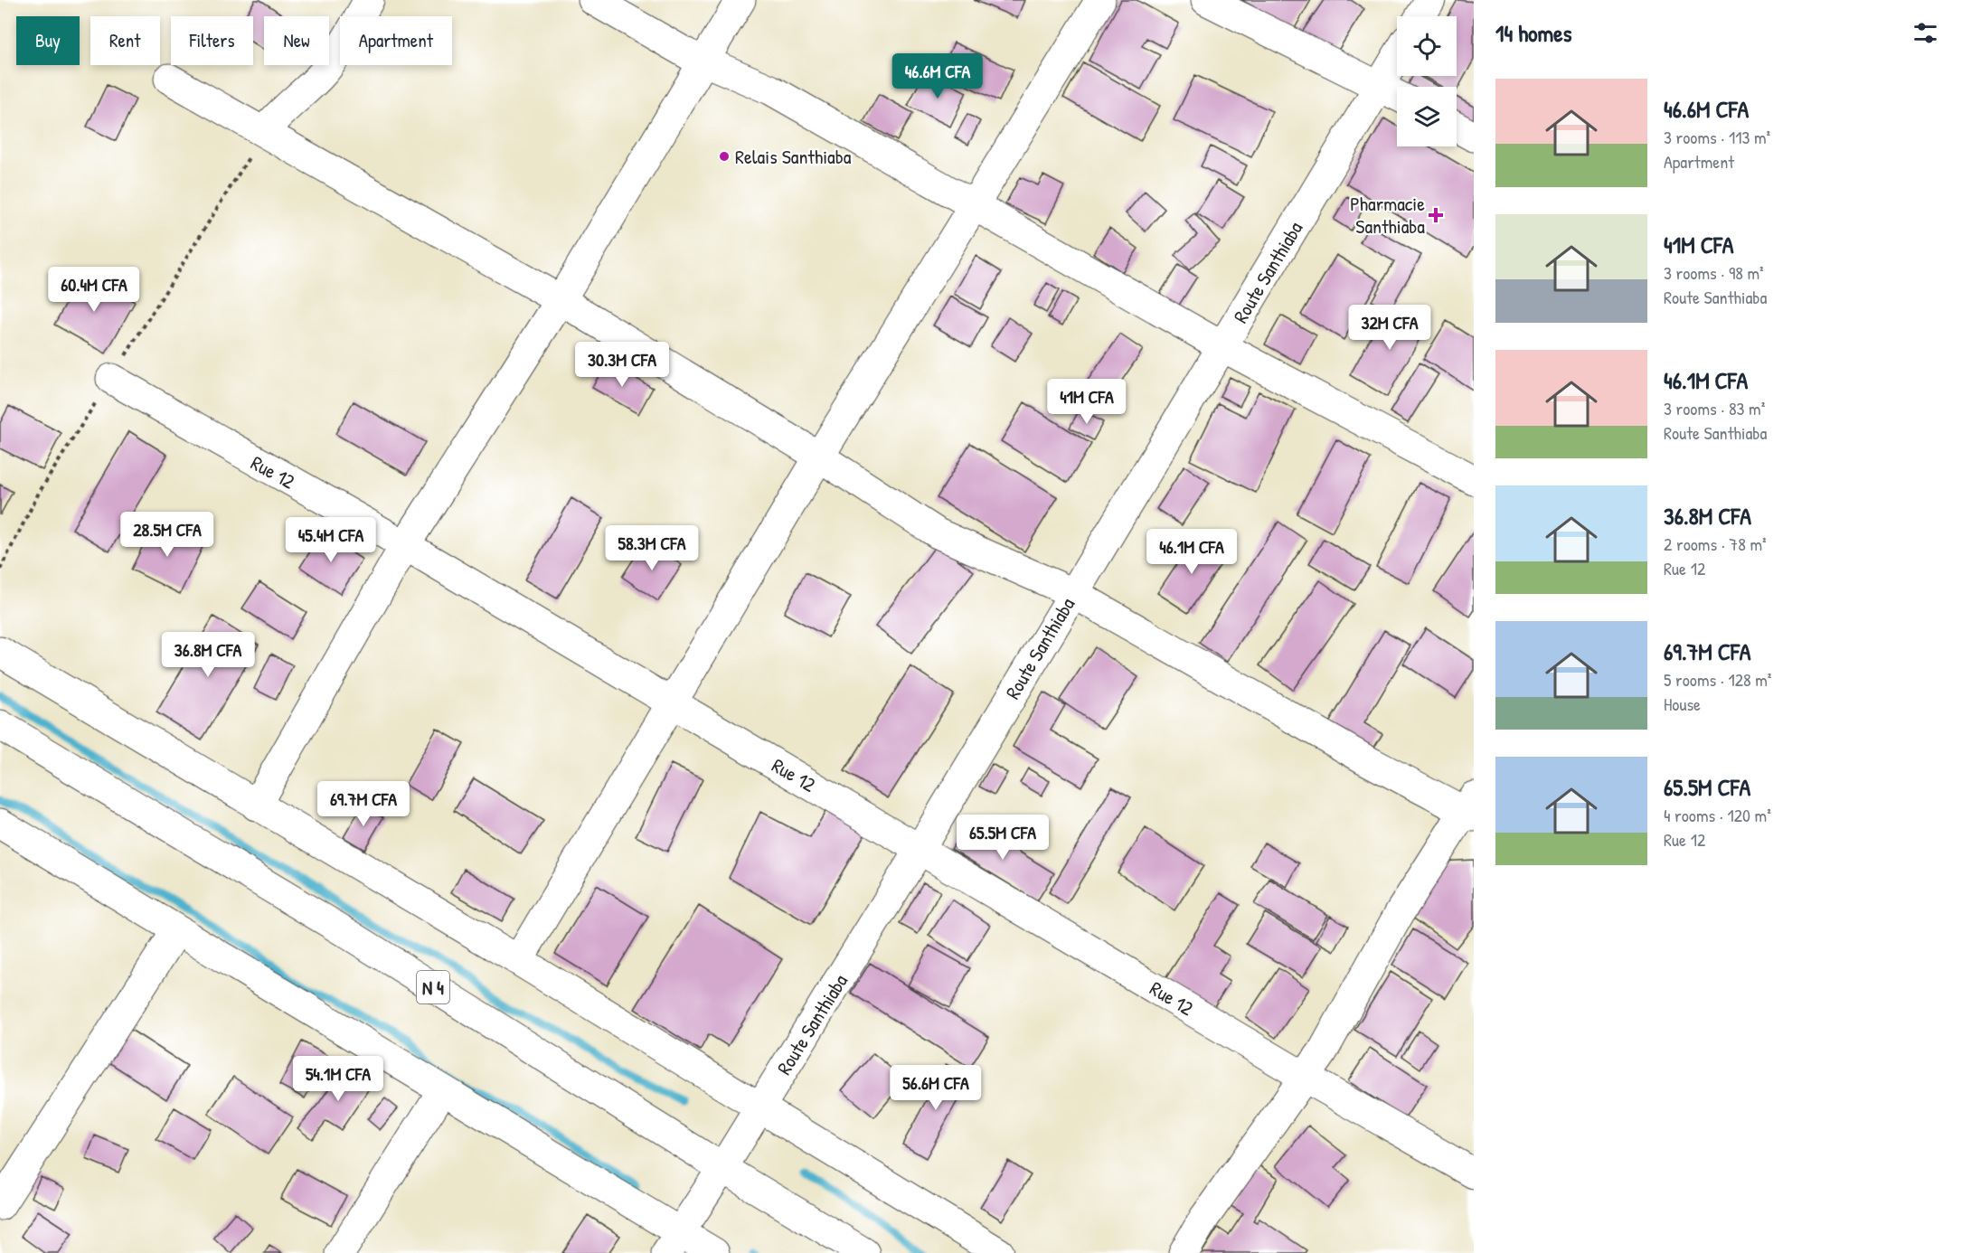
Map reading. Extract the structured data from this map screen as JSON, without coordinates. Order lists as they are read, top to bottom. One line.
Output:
{"streets":{"main road":["Route Santhiaba","Rue 12","N 4"]},"crossings":[["Route Santhiaba","Rue 12"],["Route Santhiaba","N 4"]],"places":{"other":["Relais Santhiaba"],"health":["Pharmacie Santhiaba"]},"page":{"heading":"14 homes","chip":["Buy","Rent","Filters","New","Apartment"],"price":["46.6M CFA","60.4M CFA","32M CFA","30.3M CFA","41M CFA","28.5M CFA","45.4M CFA","58.3M CFA","46.1M CFA","36.8M CFA","69.7M CFA","65.5M CFA","54.1M CFA","56.6M CFA"],"list":[{"name":"46.6M CFA","note":"3 rooms · 113 m² · Apartment"},{"name":"41M CFA","note":"3 rooms · 98 m² · Route Santhiaba"},{"name":"46.1M CFA","note":"3 rooms · 83 m² · Route Santhiaba"},{"name":"36.8M CFA","note":"2 rooms · 78 m² · Rue 12"},{"name":"69.7M CFA","note":"5 rooms · 128 m² · House"},{"name":"65.5M CFA","note":"4 rooms · 120 m² · Rue 12"}]}}
